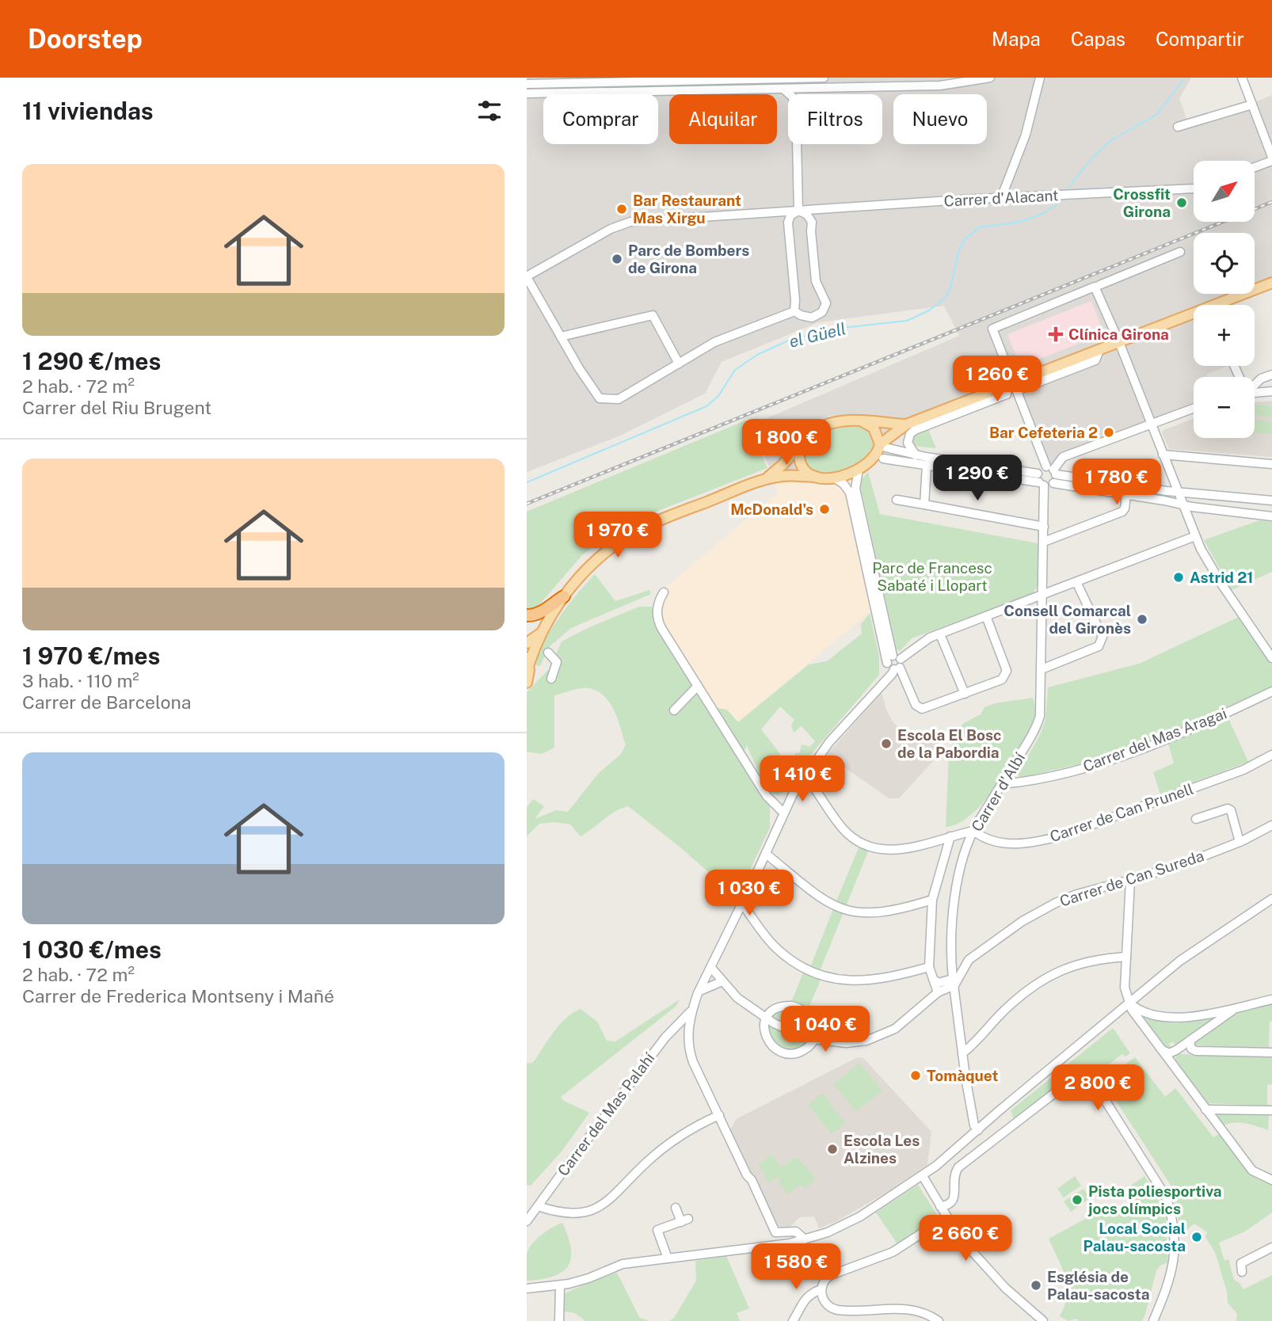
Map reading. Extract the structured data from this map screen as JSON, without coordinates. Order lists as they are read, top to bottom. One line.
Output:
{"streets":{"street":["Carrer d'Alacant","Carrer del Mas Aragai","Carrer d'Albí","Carrer de Can Prunell","Carrer de Can Sureda","Carrer del Mas Palahí"]},"crossings":[["Carrer del Mas Aragai","Carrer d'Albí"],["Carrer d'Albí","Carrer de Can Prunell"],["Carrer d'Albí","Carrer de Can Sureda"]],"water":["el Güell"],"parks":["Parc de Francesc Sabaté i Llopart"],"places":{"other":["Crossfit Girona","Bar Restaurant Mas Xirgu","Parc de Bombers de Girona","Bar Cefeteria 2","McDonald's","Astrid 21","Consell Comarcal del Gironès","Escola El Bosc de la Pabordia","Tomàquet","Escola Les Alzines","Pista poliesportiva jocs olímpics","Local Social Palau-sacosta","Església de Palau-sacosta"],"health":["Clínica Girona"]},"north":"top right","page":{"header":"Doorstep","nav":["Mapa","Capas","Compartir"],"heading":"11 viviendas","chip":["Comprar","Alquilar","Filtros","Nuevo"],"list":[{"name":"1 290 €/mes","note":"2 hab. · 72 m² · Carrer del Riu Brugent"},{"name":"1 970 €/mes","note":"3 hab. · 110 m² · Carrer de Barcelona"},{"name":"1 030 €/mes","note":"2 hab. · 72 m² · Carrer de Frederica Montseny i Mañé"}],"map_buttons":["+","−"],"price":["1 260 €","1 800 €","1 290 €","1 780 €","1 970 €","1 410 €","1 030 €","1 040 €","2 800 €","2 660 €","1 580 €"]}}
